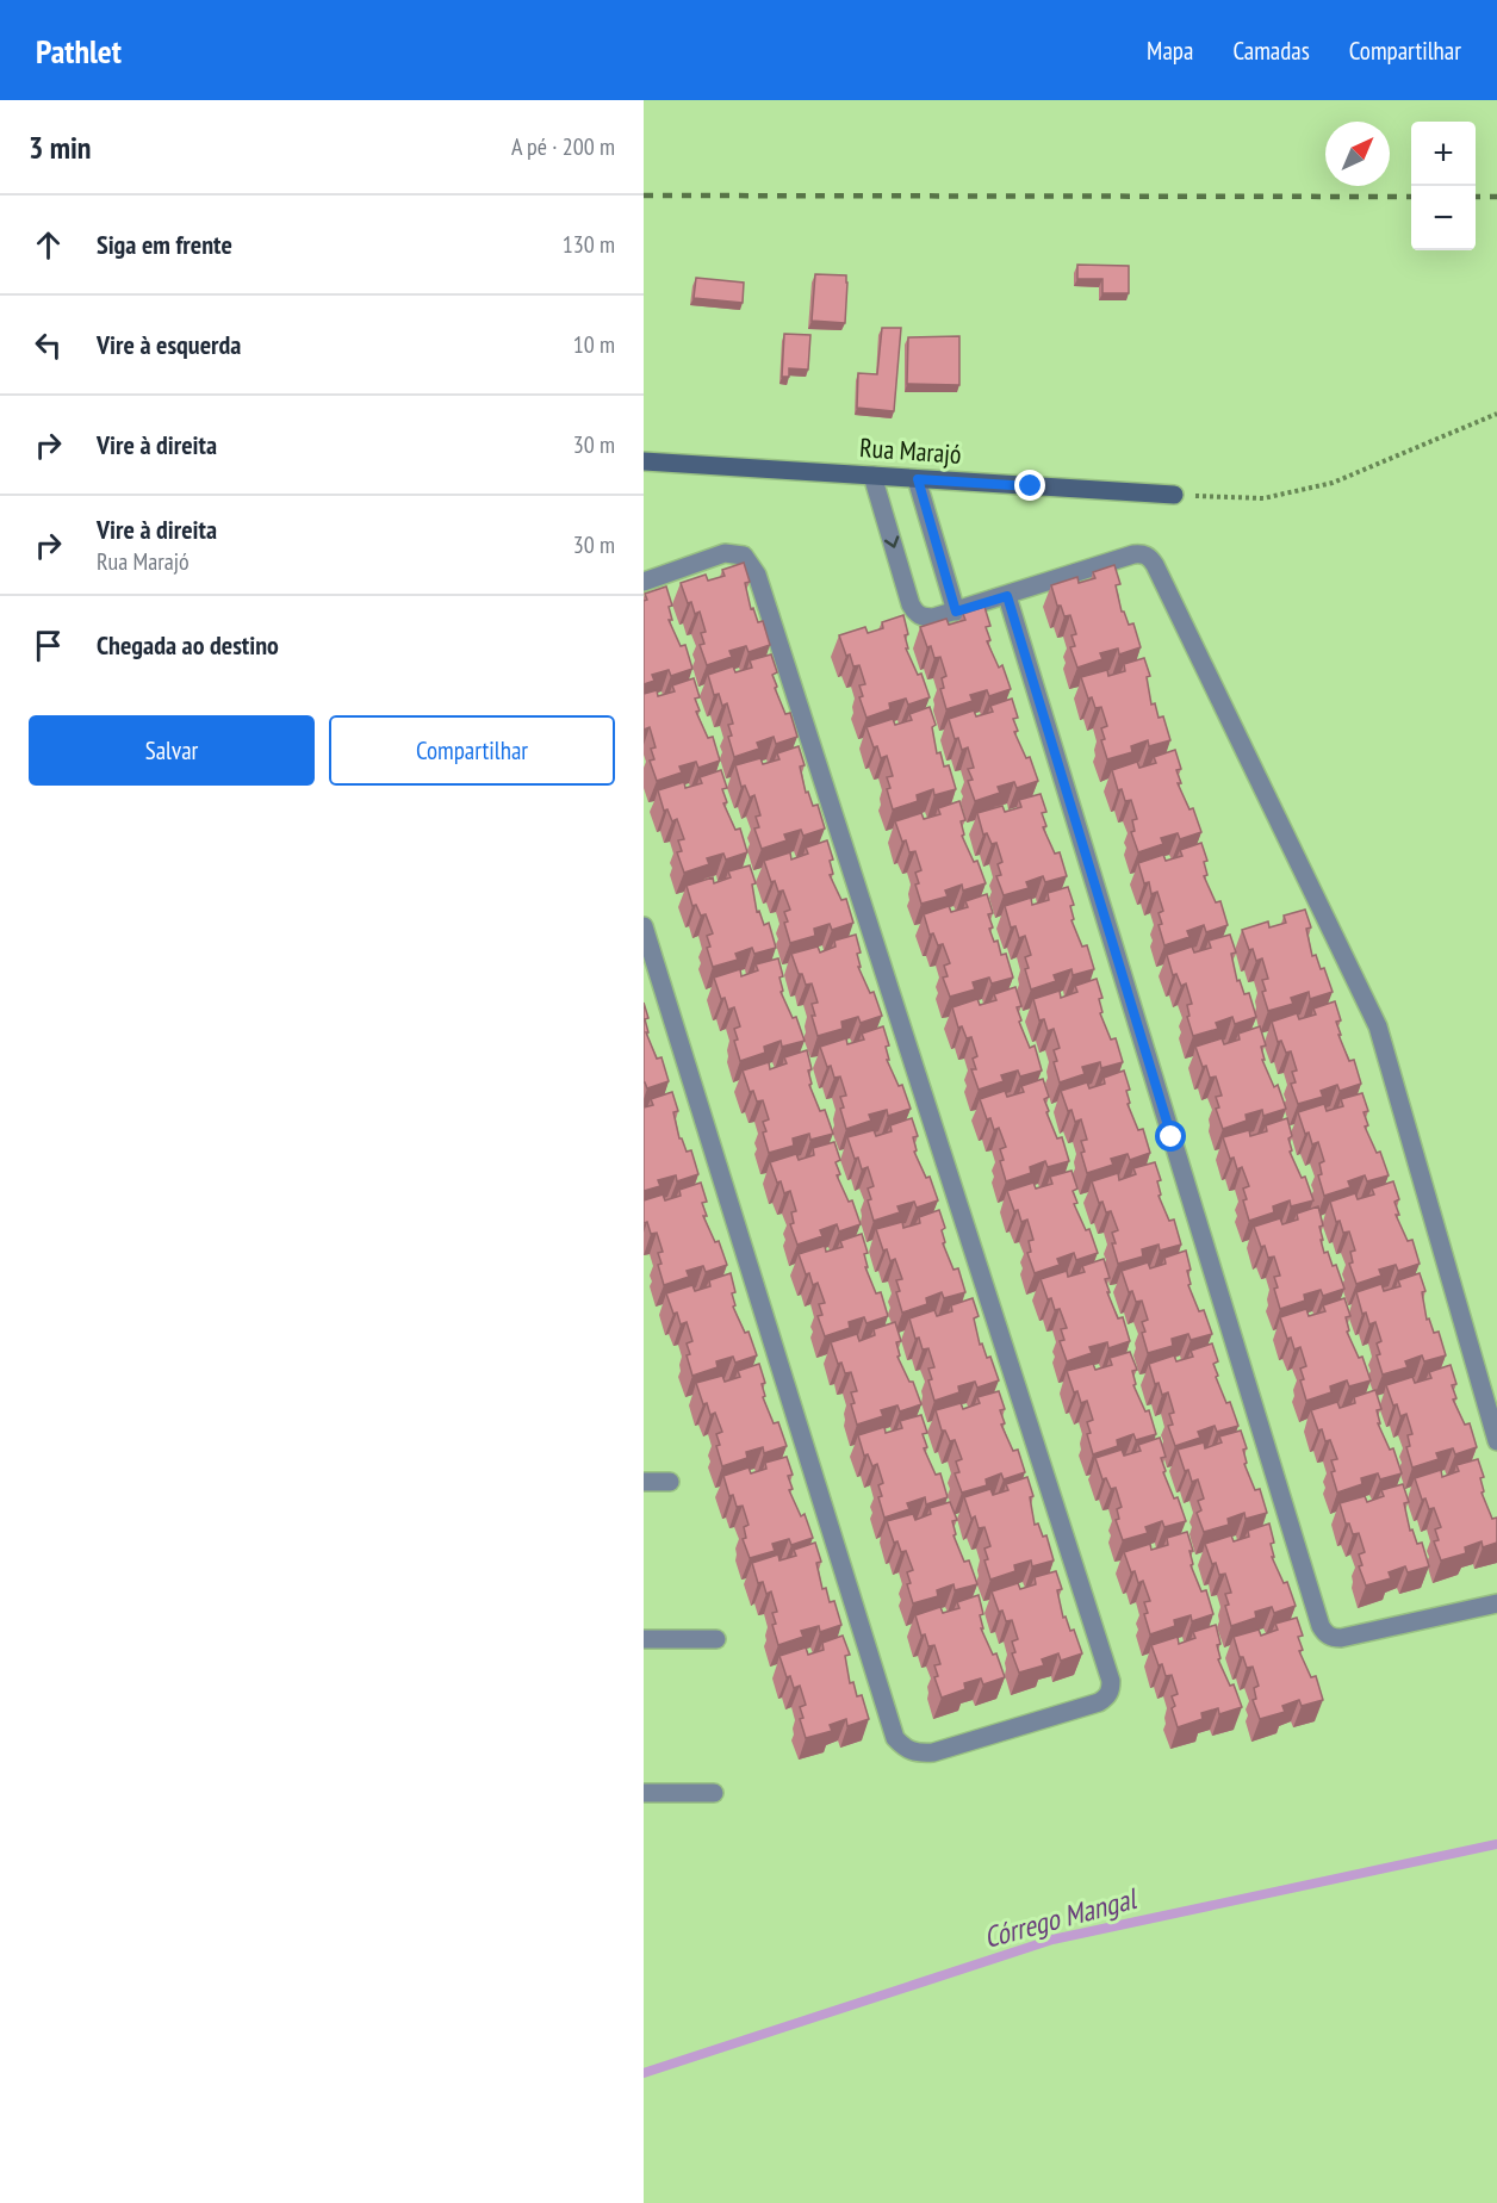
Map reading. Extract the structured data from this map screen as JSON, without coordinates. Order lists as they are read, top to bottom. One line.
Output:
{"streets":{"street":["Rua Marajó"]},"water":["Córrego Mangal"],"north":"top right","page":{"header":"Pathlet","nav":["Mapa","Camadas","Compartilhar"],"heading":["3 min","A pé · 200 m"],"map_buttons":["+","−"],"list":[["Siga em frente","130 m"],["Vire à esquerda","10 m"],["Vire à direita","30 m"],["Vire à direita","Rua Marajó","30 m"],"Chegada ao destino"],"buttons":["Salvar","Compartilhar"]}}
